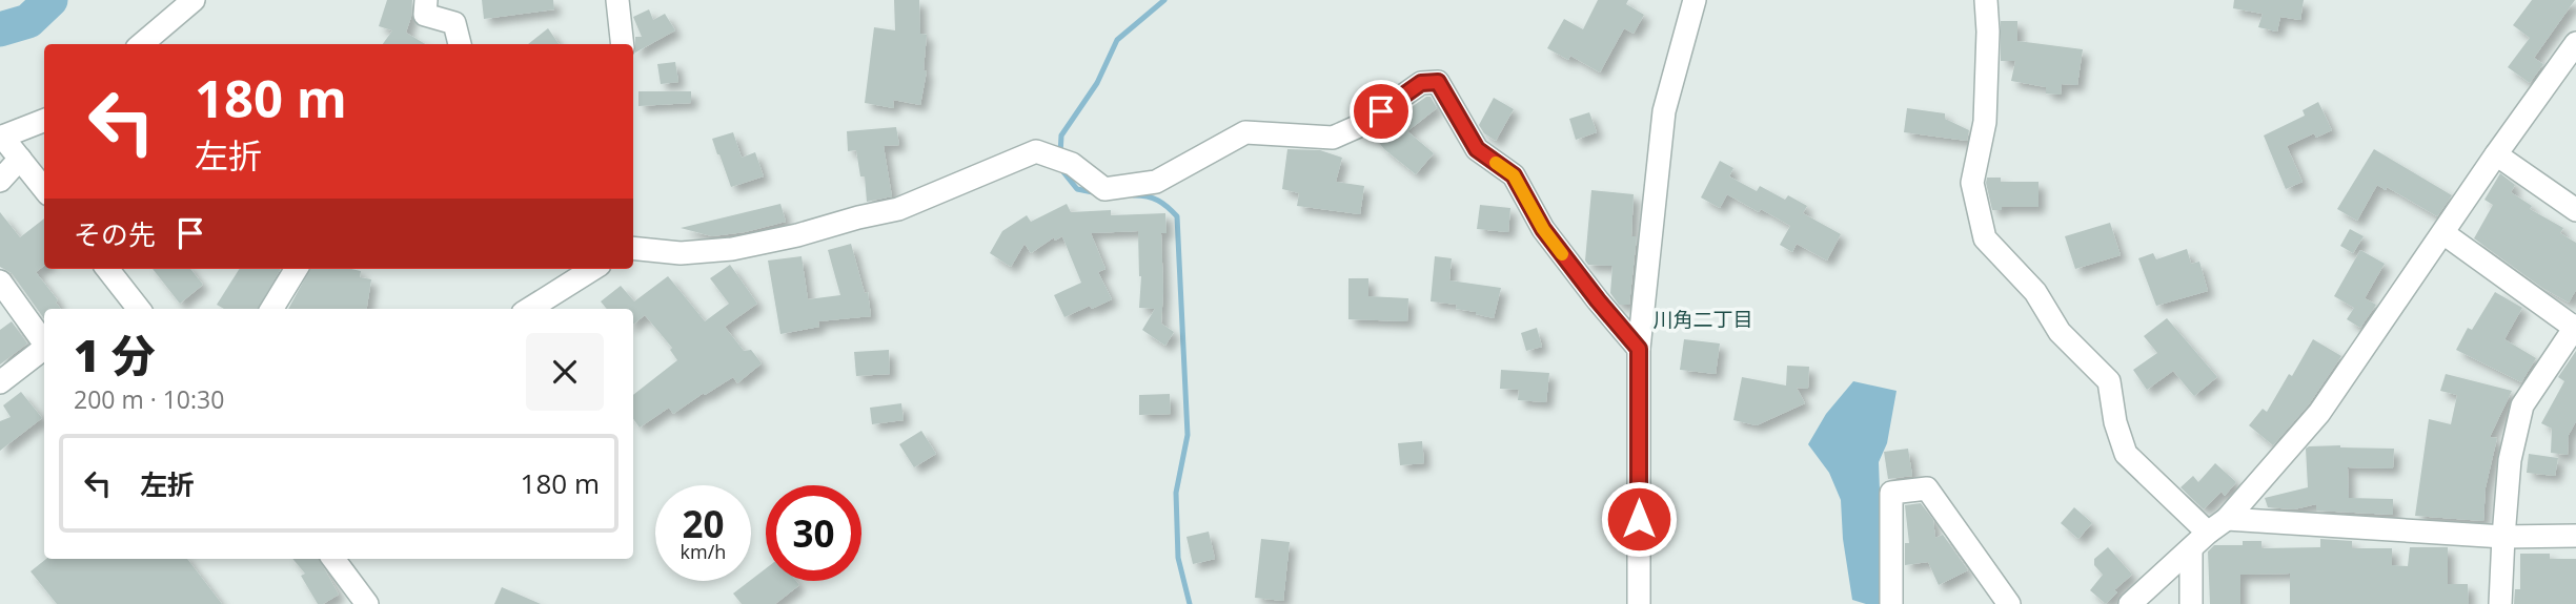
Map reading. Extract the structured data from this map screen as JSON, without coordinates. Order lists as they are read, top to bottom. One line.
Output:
{"districts":["川角二丁目"],"page":{"turn":["180 m","左折"],"then":"その先","heading":["1 分","200 m · 10:30"],"list":[{"name":"左折","value":"180 m"}],"speed":"20 km/h","limit":"30"}}
